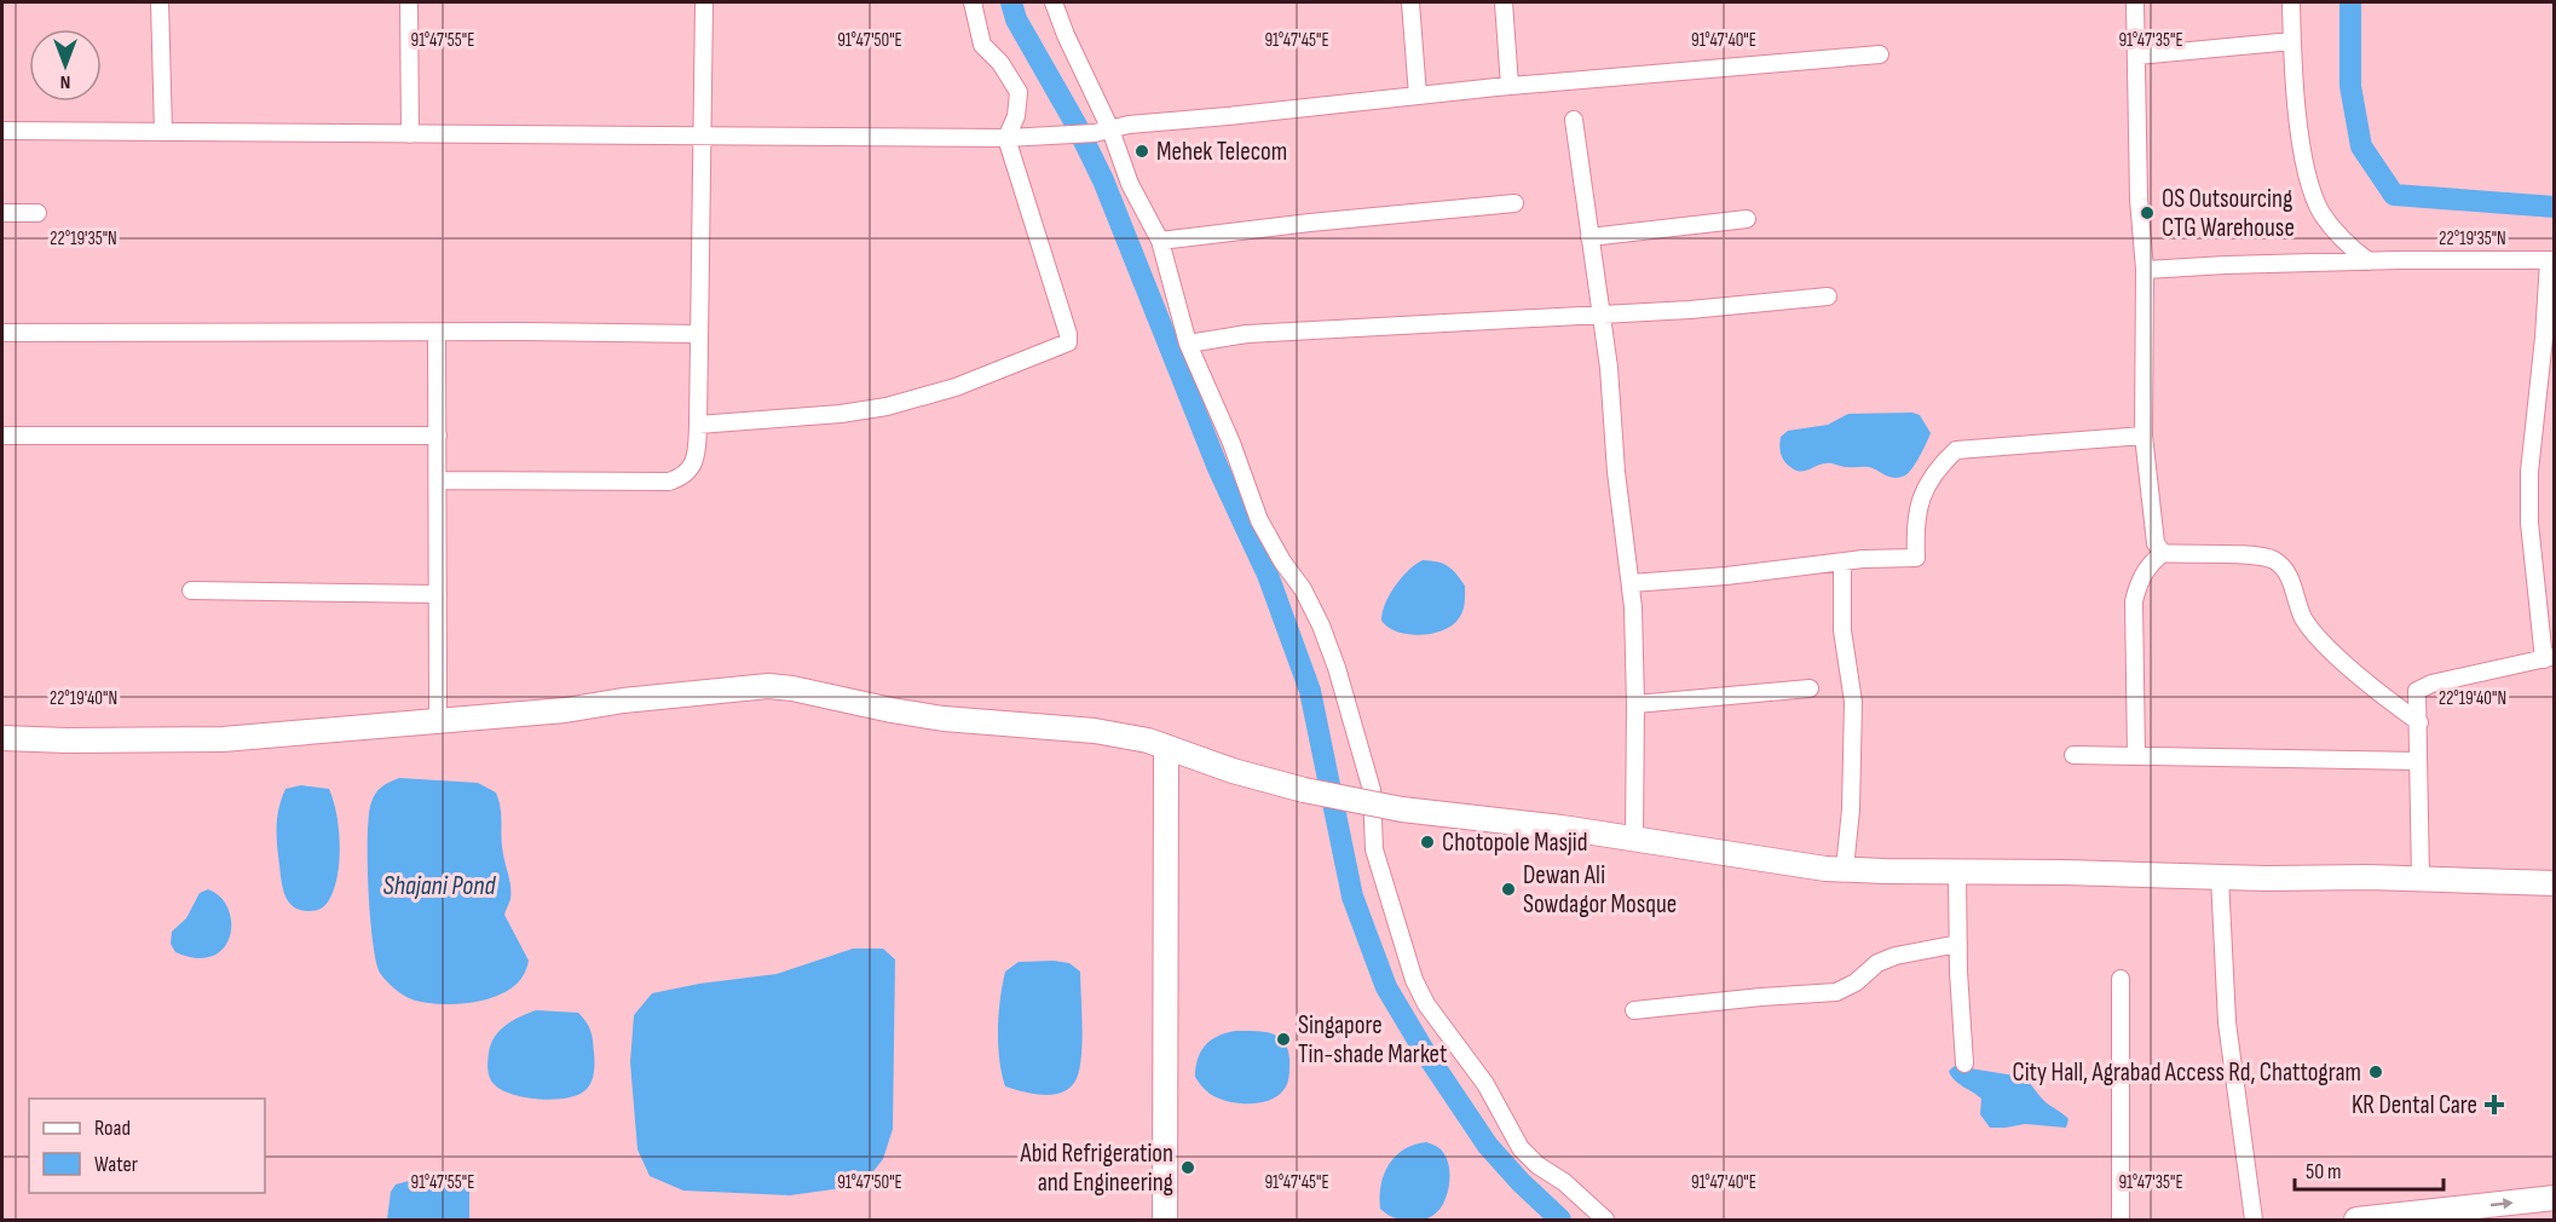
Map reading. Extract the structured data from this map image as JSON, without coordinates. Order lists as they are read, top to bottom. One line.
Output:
{"water":["Shajani Pond"],"places":{"other":["Mehek Telecom","OS Outsourcing CTG Warehouse","Chotopole Masjid","Dewan Ali Sowdagor Mosque","Singapore Tin-shade Market","City Hall, Agrabad Access Rd, Chattogram","Abid Refrigeration and Engineering"],"health":["KR Dental Care"]},"legend":["Road","Water"],"scale_bar":"50 m","north":"bottom","coordinates":["91°47'55\"E","91°47'50\"E","91°47'45\"E","91°47'40\"E","91°47'35\"E","22°19'35\"N","22°19'40\"N"]}
